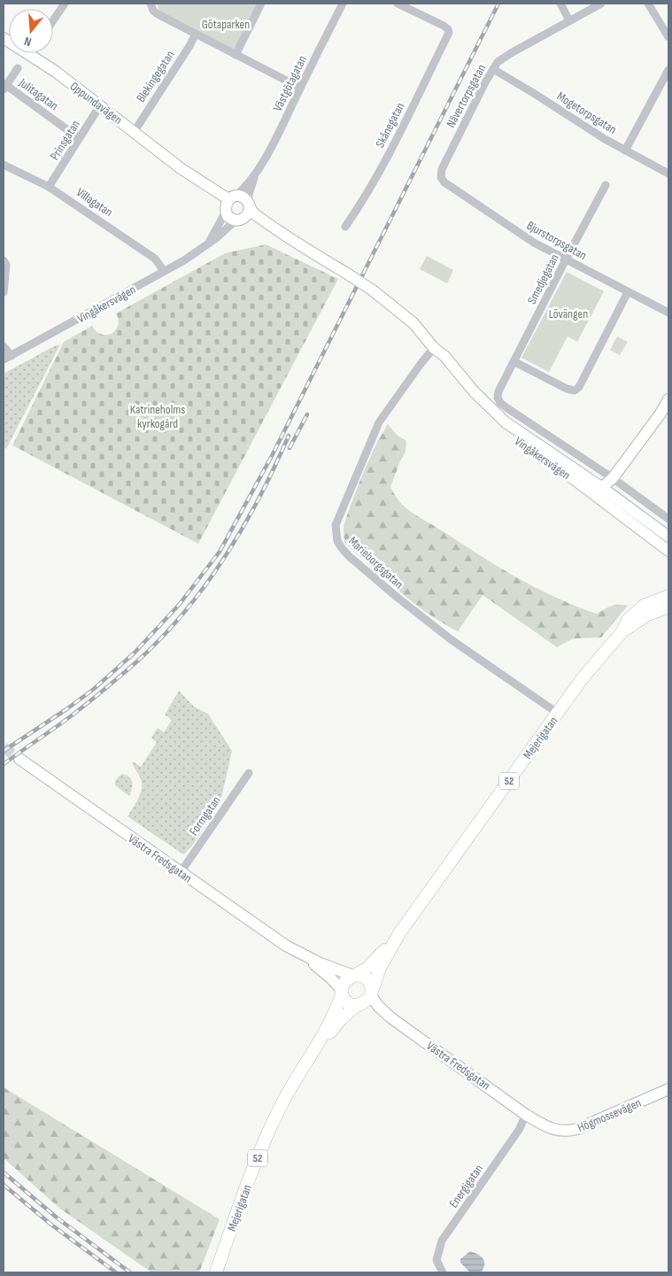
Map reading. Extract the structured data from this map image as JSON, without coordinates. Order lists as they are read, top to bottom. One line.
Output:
{"streets":{"main road":["Oppundavägen","Vingåkersvägen","Mejerigatan","52","Västra Fredsgatan","Högmossevägen"],"street":["Blekingegatan","Västgötagatan","Julitagatan","Nävertorpsgatan","Mogetorpsgatan","Skånegatan","Prinsgatan","Villagatan","Bjurstorpsgatan","Smedjegatan","Marieborgsgatan","Formgatan","Energigatan"]},"crossings":[["Blekingegatan","Oppundavägen"],["Västgötagatan","Oppundavägen"],["Västgötagatan","Vingåkersvägen"],["Julitagatan","Prinsgatan"],["Nävertorpsgatan","Mogetorpsgatan"],["Nävertorpsgatan","Bjurstorpsgatan"],["Oppundavägen","Prinsgatan"],["Oppundavägen","Vingåkersvägen"],["Prinsgatan","Villagatan"],["Villagatan","Vingåkersvägen"],["Bjurstorpsgatan","Smedjegatan"],["Smedjegatan","Vingåkersvägen"],["Vingåkersvägen","Marieborgsgatan"],["Marieborgsgatan","Mejerigatan"],["Mejerigatan","52"],["Mejerigatan","Västra Fredsgatan"],["52","Västra Fredsgatan"],["Formgatan","Västra Fredsgatan"],["Västra Fredsgatan","Högmossevägen"],["Västra Fredsgatan","Energigatan"],["Högmossevägen","Energigatan"]],"parks":["Götaparken","Lövängen","Katrineholms kyrkogård"],"north":"bottom"}
